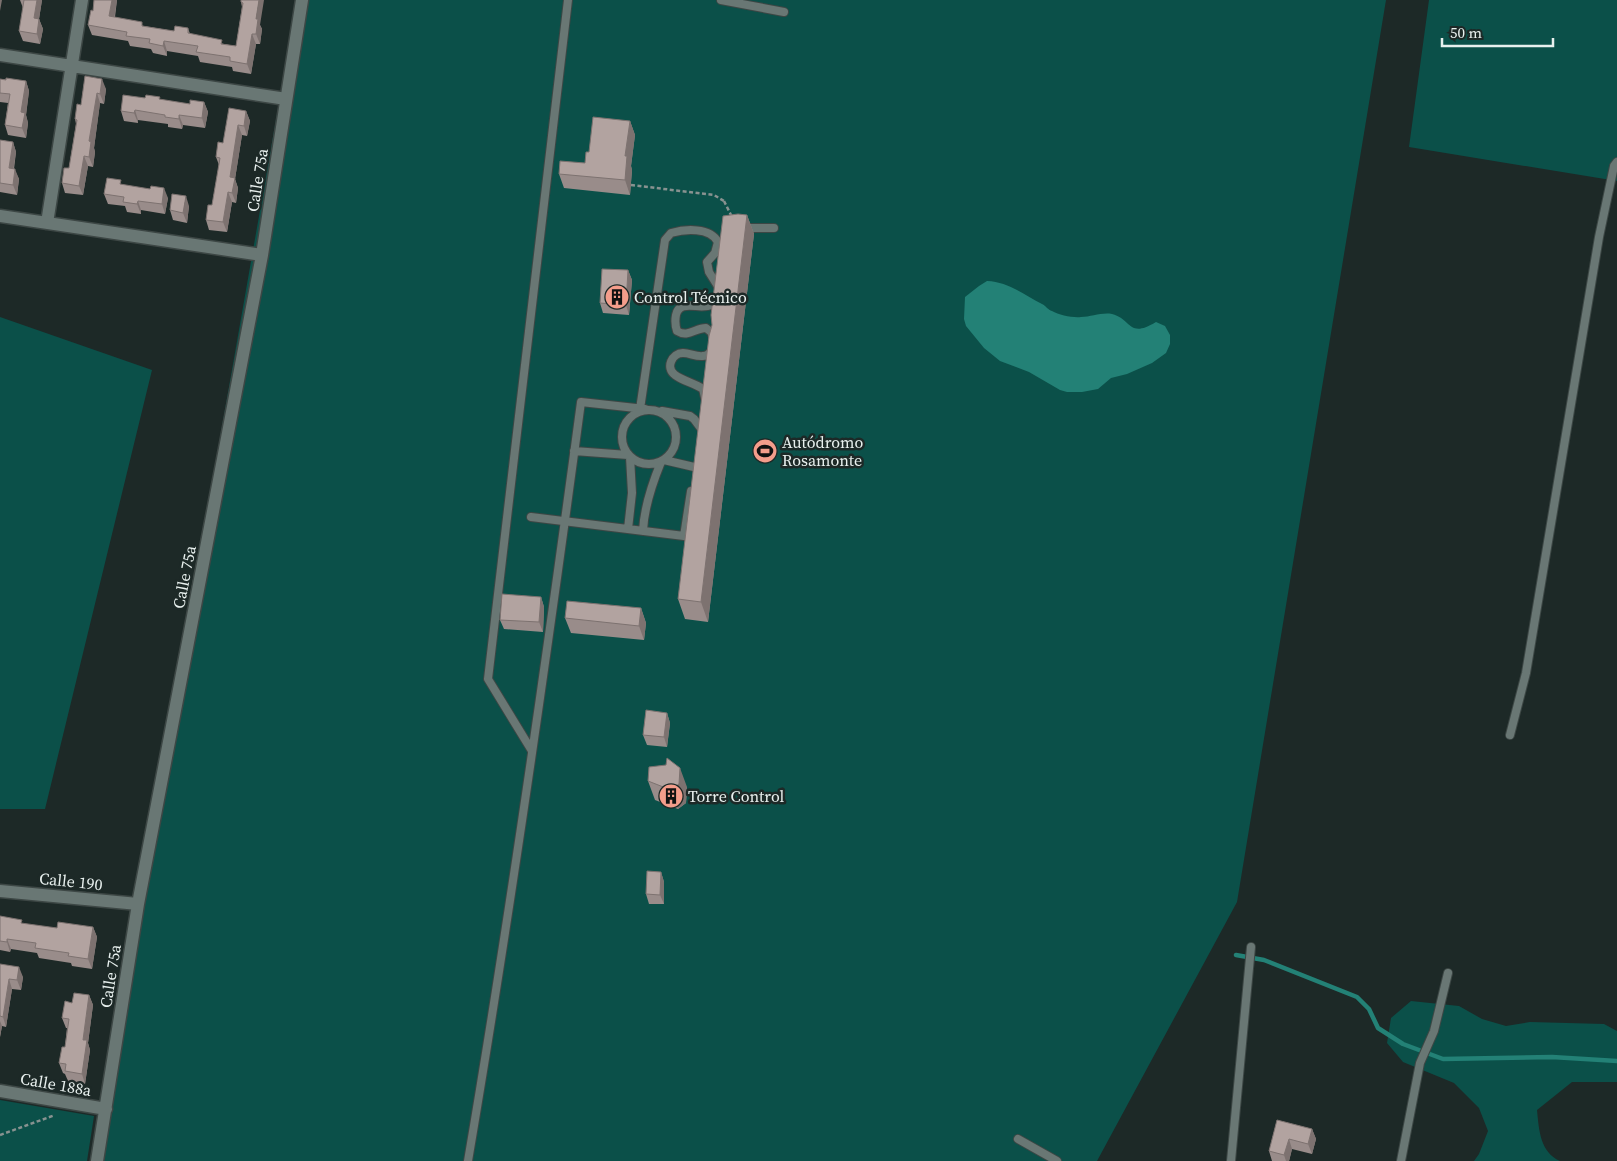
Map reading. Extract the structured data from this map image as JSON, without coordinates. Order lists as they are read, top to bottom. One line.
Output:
{"streets":{"street":["Calle 75a","Calle 190","Calle 188a"]},"crossings":[["Calle 75a","Calle 190"],["Calle 75a","Calle 188a"]],"places":{"building":["Control Técnico","Torre Control"],"sports":["Autódromo Rosamonte"]},"scale_bar":"50 m"}
